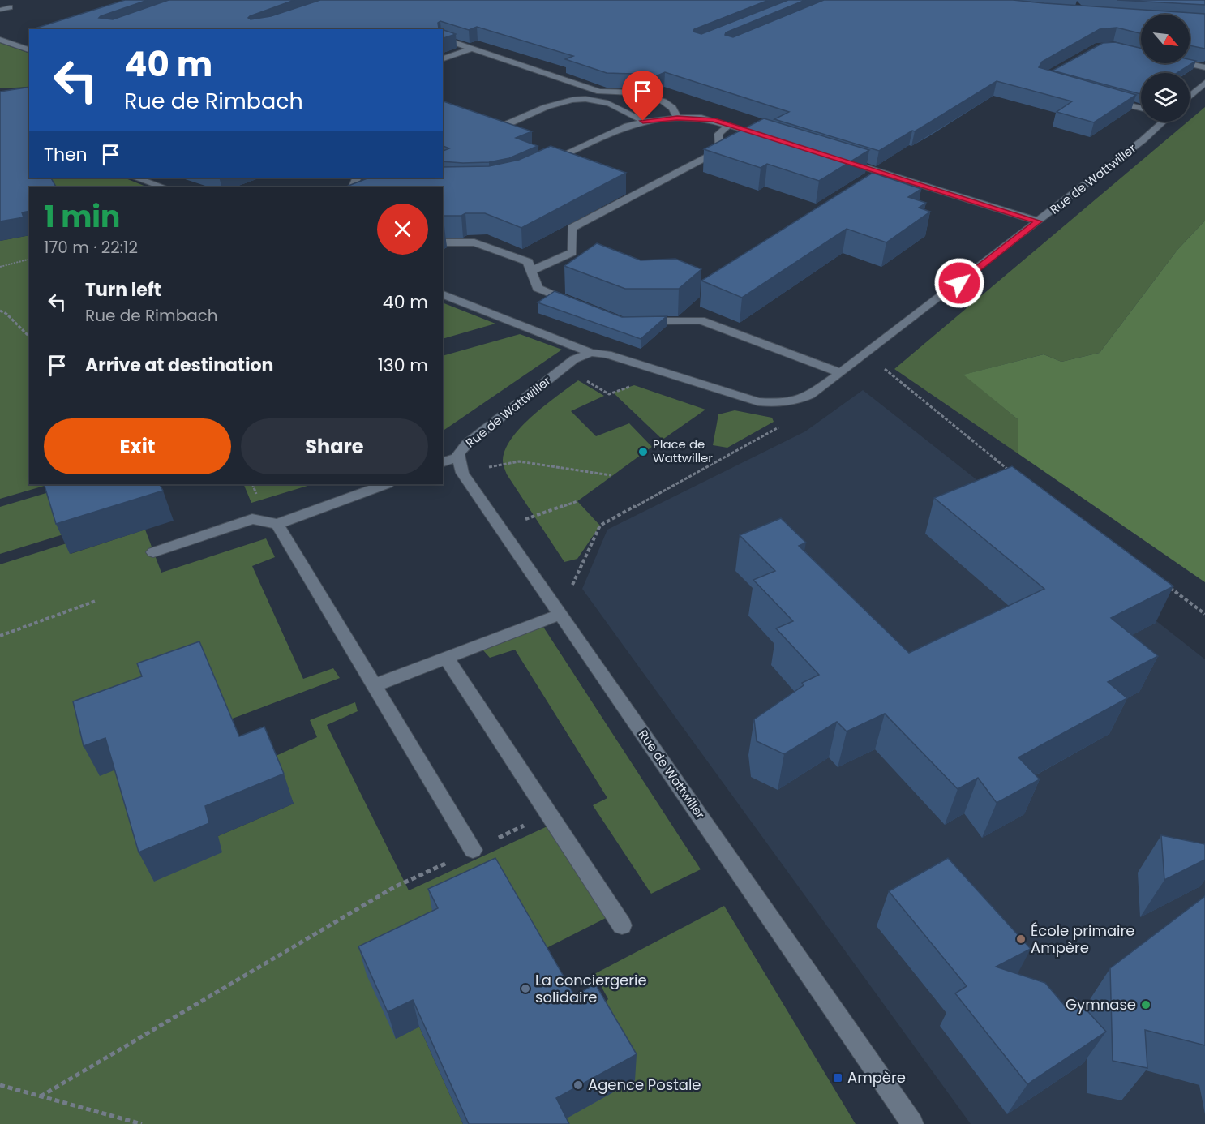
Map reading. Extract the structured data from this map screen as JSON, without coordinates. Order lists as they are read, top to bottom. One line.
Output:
{"streets":{"street":["Rue de Wattwiller"]},"places":{"other":["Place de Wattwiller","École primaire Ampère","La conciergerie solidaire","Gymnase","Agence Postale"],"transit":["Ampère"]},"north":"bottom right","page":{"turn":["40 m","Rue de Rimbach"],"then":"Then","heading":["1 min","170 m · 22:12"],"list":[{"name":"Turn left","note":"Rue de Rimbach","value":"40 m"},{"name":"Arrive at destination","value":"130 m"}],"buttons":["Exit","Share"]}}
